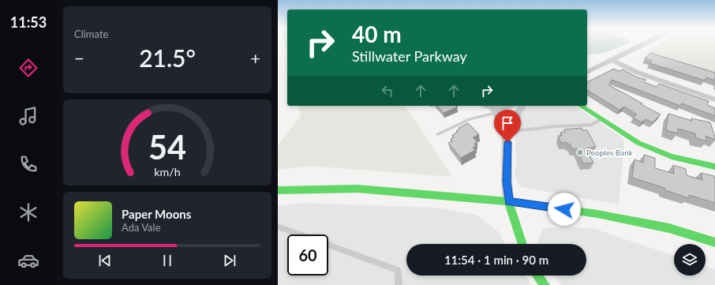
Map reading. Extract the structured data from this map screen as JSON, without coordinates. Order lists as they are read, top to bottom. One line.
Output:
{"places":["Peoples Bank"],"page":{"tabs":"11:53","tile":"Climate","turn":["40 m","Stillwater Parkway"],"heat":["−","21.5°","+"],"song":["Paper Moons","Ada Vale"],"limit":"60","trip":"11:54 · 1 min · 90 m","gauge":["54","km/h"]}}
